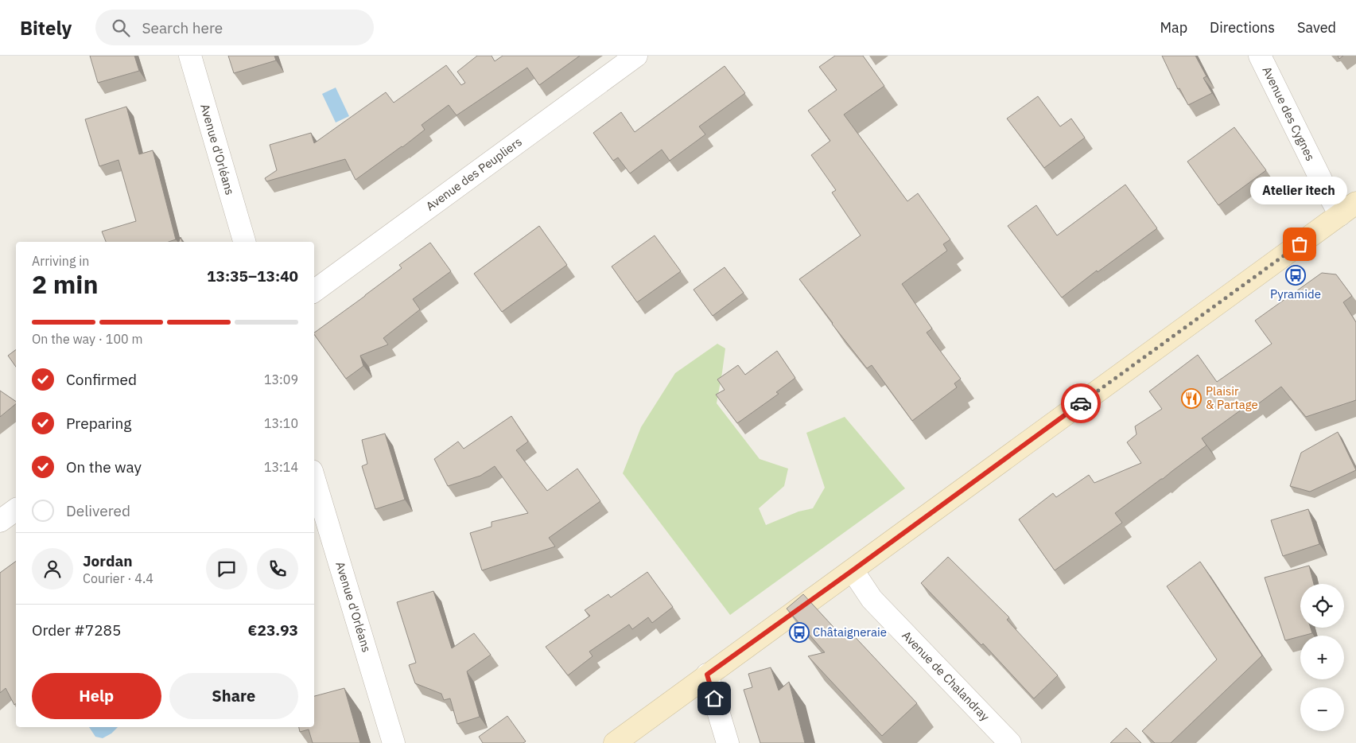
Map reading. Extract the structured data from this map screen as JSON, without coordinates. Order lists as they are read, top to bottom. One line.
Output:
{"streets":{"street":["Avenue des Cygnes","Avenue d'Orléans","Avenue des Peupliers","Avenue de Chalandray"]},"places":{"other":["Atelier itech"],"bus stop":["Pyramide","Châtaigneraie"],"restaurant":["Plaisir & Partage"]},"page":{"header":"Bitely","search":"Search here","nav":["Map","Directions","Saved"],"bubble":"Atelier itech","heading":["2 min","Arriving in","13:35–13:40"],"panel":["Jordan","Courier · 4.4","Order #7285","€23.93"],"bar":"On the way · 100 m","list":[["Confirmed","13:09"],["Preparing","13:10"],["On the way","13:14"],"Delivered"],"map_buttons":["+","−"],"buttons":["Help","Share"]}}
